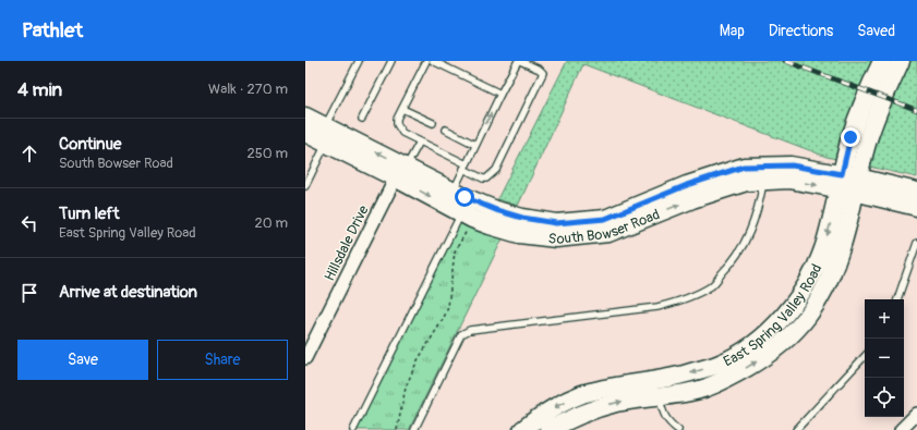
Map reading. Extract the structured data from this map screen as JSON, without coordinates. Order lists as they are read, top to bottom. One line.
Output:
{"streets":{"street":["South Bowser Road","Hillsdale Drive","East Spring Valley Road"]},"crossings":[["South Bowser Road","Hillsdale Drive"],["South Bowser Road","East Spring Valley Road"]],"page":{"header":"Pathlet","nav":["Map","Directions","Saved"],"heading":["4 min","Walk · 270 m"],"list":[["Continue","South Bowser Road","250 m"],["Turn left","East Spring Valley Road","20 m"],"Arrive at destination"],"map_buttons":["+","−"],"buttons":["Save","Share"]}}
